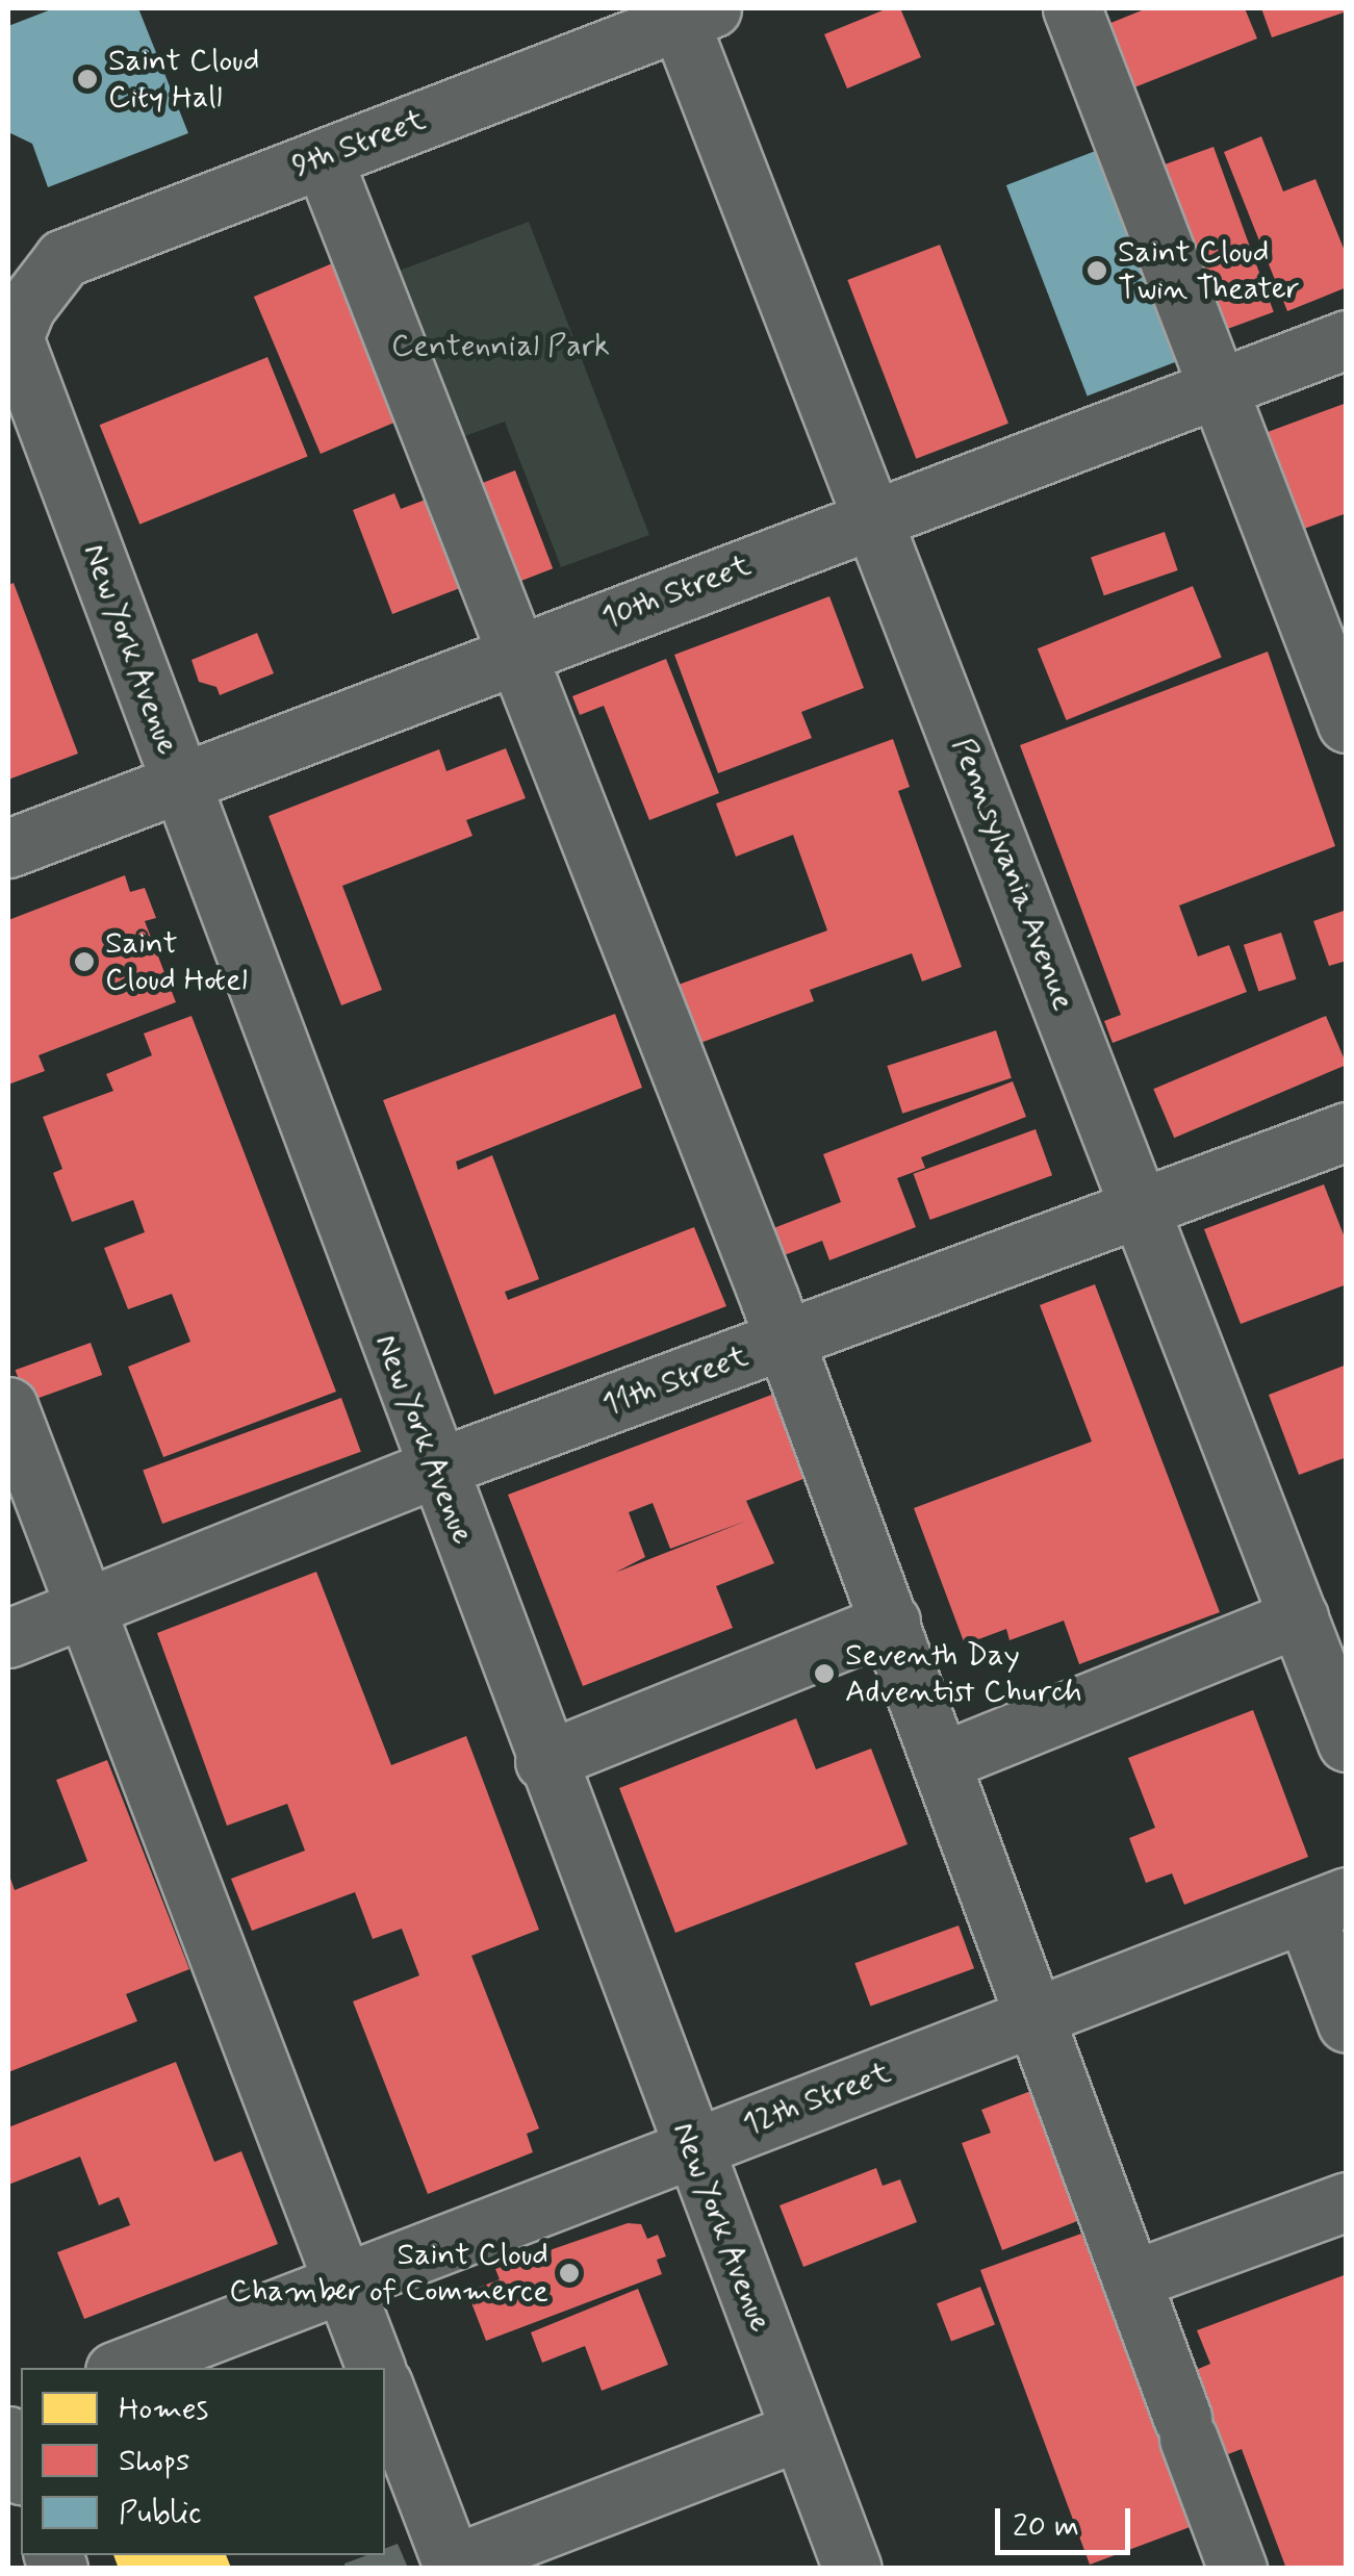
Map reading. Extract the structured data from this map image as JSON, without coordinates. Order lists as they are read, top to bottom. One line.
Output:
{"streets":{"street":["9th Street","10th Street","New York Avenue","Pennsylvania Avenue","11th Street","12th Street"]},"crossings":[["9th Street","New York Avenue"],["9th Street","Pennsylvania Avenue"],["10th Street","New York Avenue"],["10th Street","Pennsylvania Avenue"],["New York Avenue","11th Street"],["New York Avenue","12th Street"],["Pennsylvania Avenue","11th Street"]],"parks":["Centennial Park"],"places":["Saint Cloud City Hall","Saint Cloud Twin Theater","Saint Cloud Hotel","Seventh Day Adventist Church","Saint Cloud Chamber of Commerce"],"legend":["Homes","Shops","Public"],"scale_bar":"20 m"}
